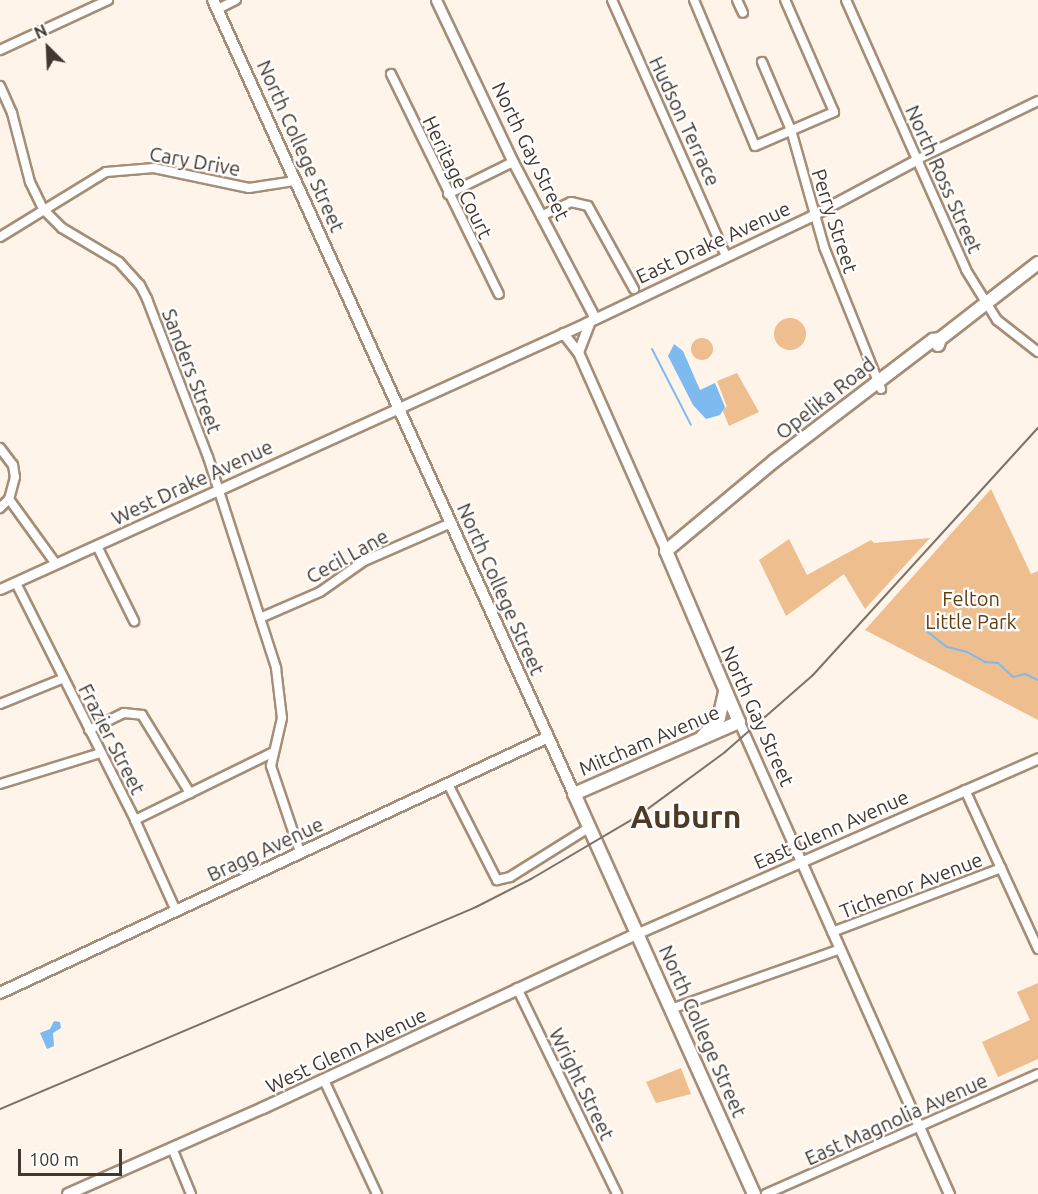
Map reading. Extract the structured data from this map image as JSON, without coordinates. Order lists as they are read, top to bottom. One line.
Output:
{"streets":{"main road":["North College Street","North Gay Street","Opelika Road","Mitcham Avenue","Bragg Avenue","West Glenn Avenue"],"street":["Hudson Terrace","Cary Drive","Heritage Court","North Ross Street","Perry Street","East Drake Avenue","Sanders Street","West Drake Avenue","Cecil Lane","Frazier Street","East Glenn Avenue","Tichenor Avenue","Wright Street","East Magnolia Avenue"]},"crossings":[["Hudson Terrace","East Drake Avenue"],["North College Street","Cary Drive"],["North College Street","East Drake Avenue"],["North College Street","West Drake Avenue"],["North College Street","Cecil Lane"],["North College Street","Mitcham Avenue"],["North College Street","East Glenn Avenue"],["North College Street","Bragg Avenue"],["North College Street","Tichenor Avenue"],["North College Street","West Glenn Avenue"],["North Gay Street","East Drake Avenue"],["North Gay Street","Opelika Road"],["North Gay Street","Mitcham Avenue"],["North Gay Street","East Glenn Avenue"],["North Gay Street","Tichenor Avenue"],["North Gay Street","East Magnolia Avenue"],["Cary Drive","Sanders Street"],["North Ross Street","East Drake Avenue"],["North Ross Street","Opelika Road"],["Perry Street","East Drake Avenue"],["Perry Street","Opelika Road"],["East Drake Avenue","West Drake Avenue"],["Sanders Street","West Drake Avenue"],["Sanders Street","Cecil Lane"],["Sanders Street","Bragg Avenue"],["West Drake Avenue","Frazier Street"],["Frazier Street","Bragg Avenue"],["East Glenn Avenue","West Glenn Avenue"],["West Glenn Avenue","Wright Street"]],"districts":["Auburn"],"parks":["Felton Little Park"],"scale_bar":"100 m","north":"top left"}
